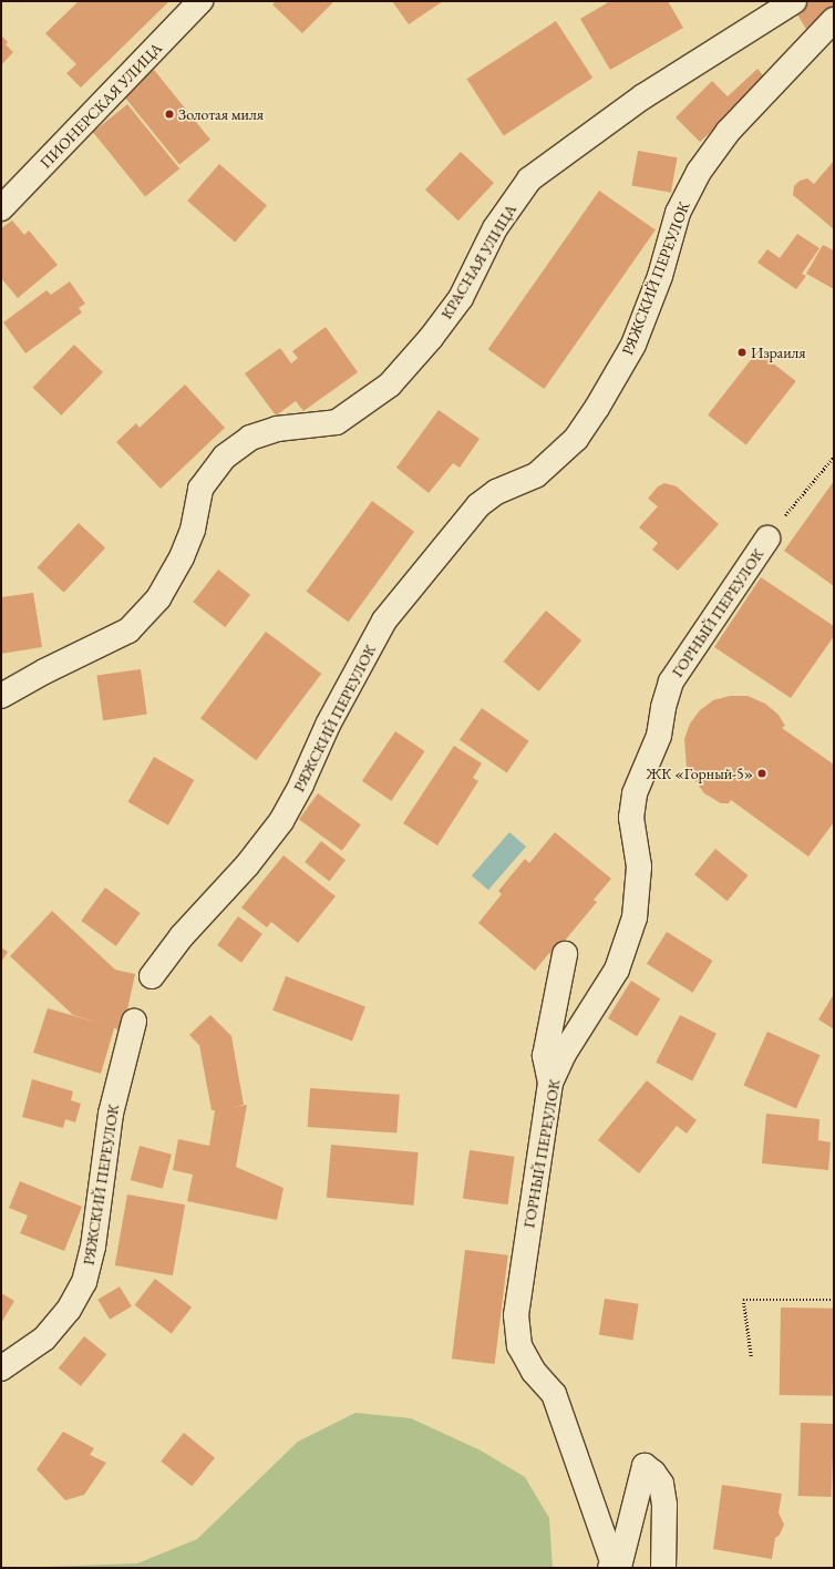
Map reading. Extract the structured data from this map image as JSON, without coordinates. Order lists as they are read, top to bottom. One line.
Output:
{"streets":{"street":["ПИОНЕРСКАЯ УЛИЦА","КРАСНАЯ УЛИЦА","РЯЖСКИЙ ПЕРЕУЛОК","ГОРНЫЙ ПЕРЕУЛОК"]},"places":["Золотая миля","Израиля","ЖК «Горный-5»"]}
